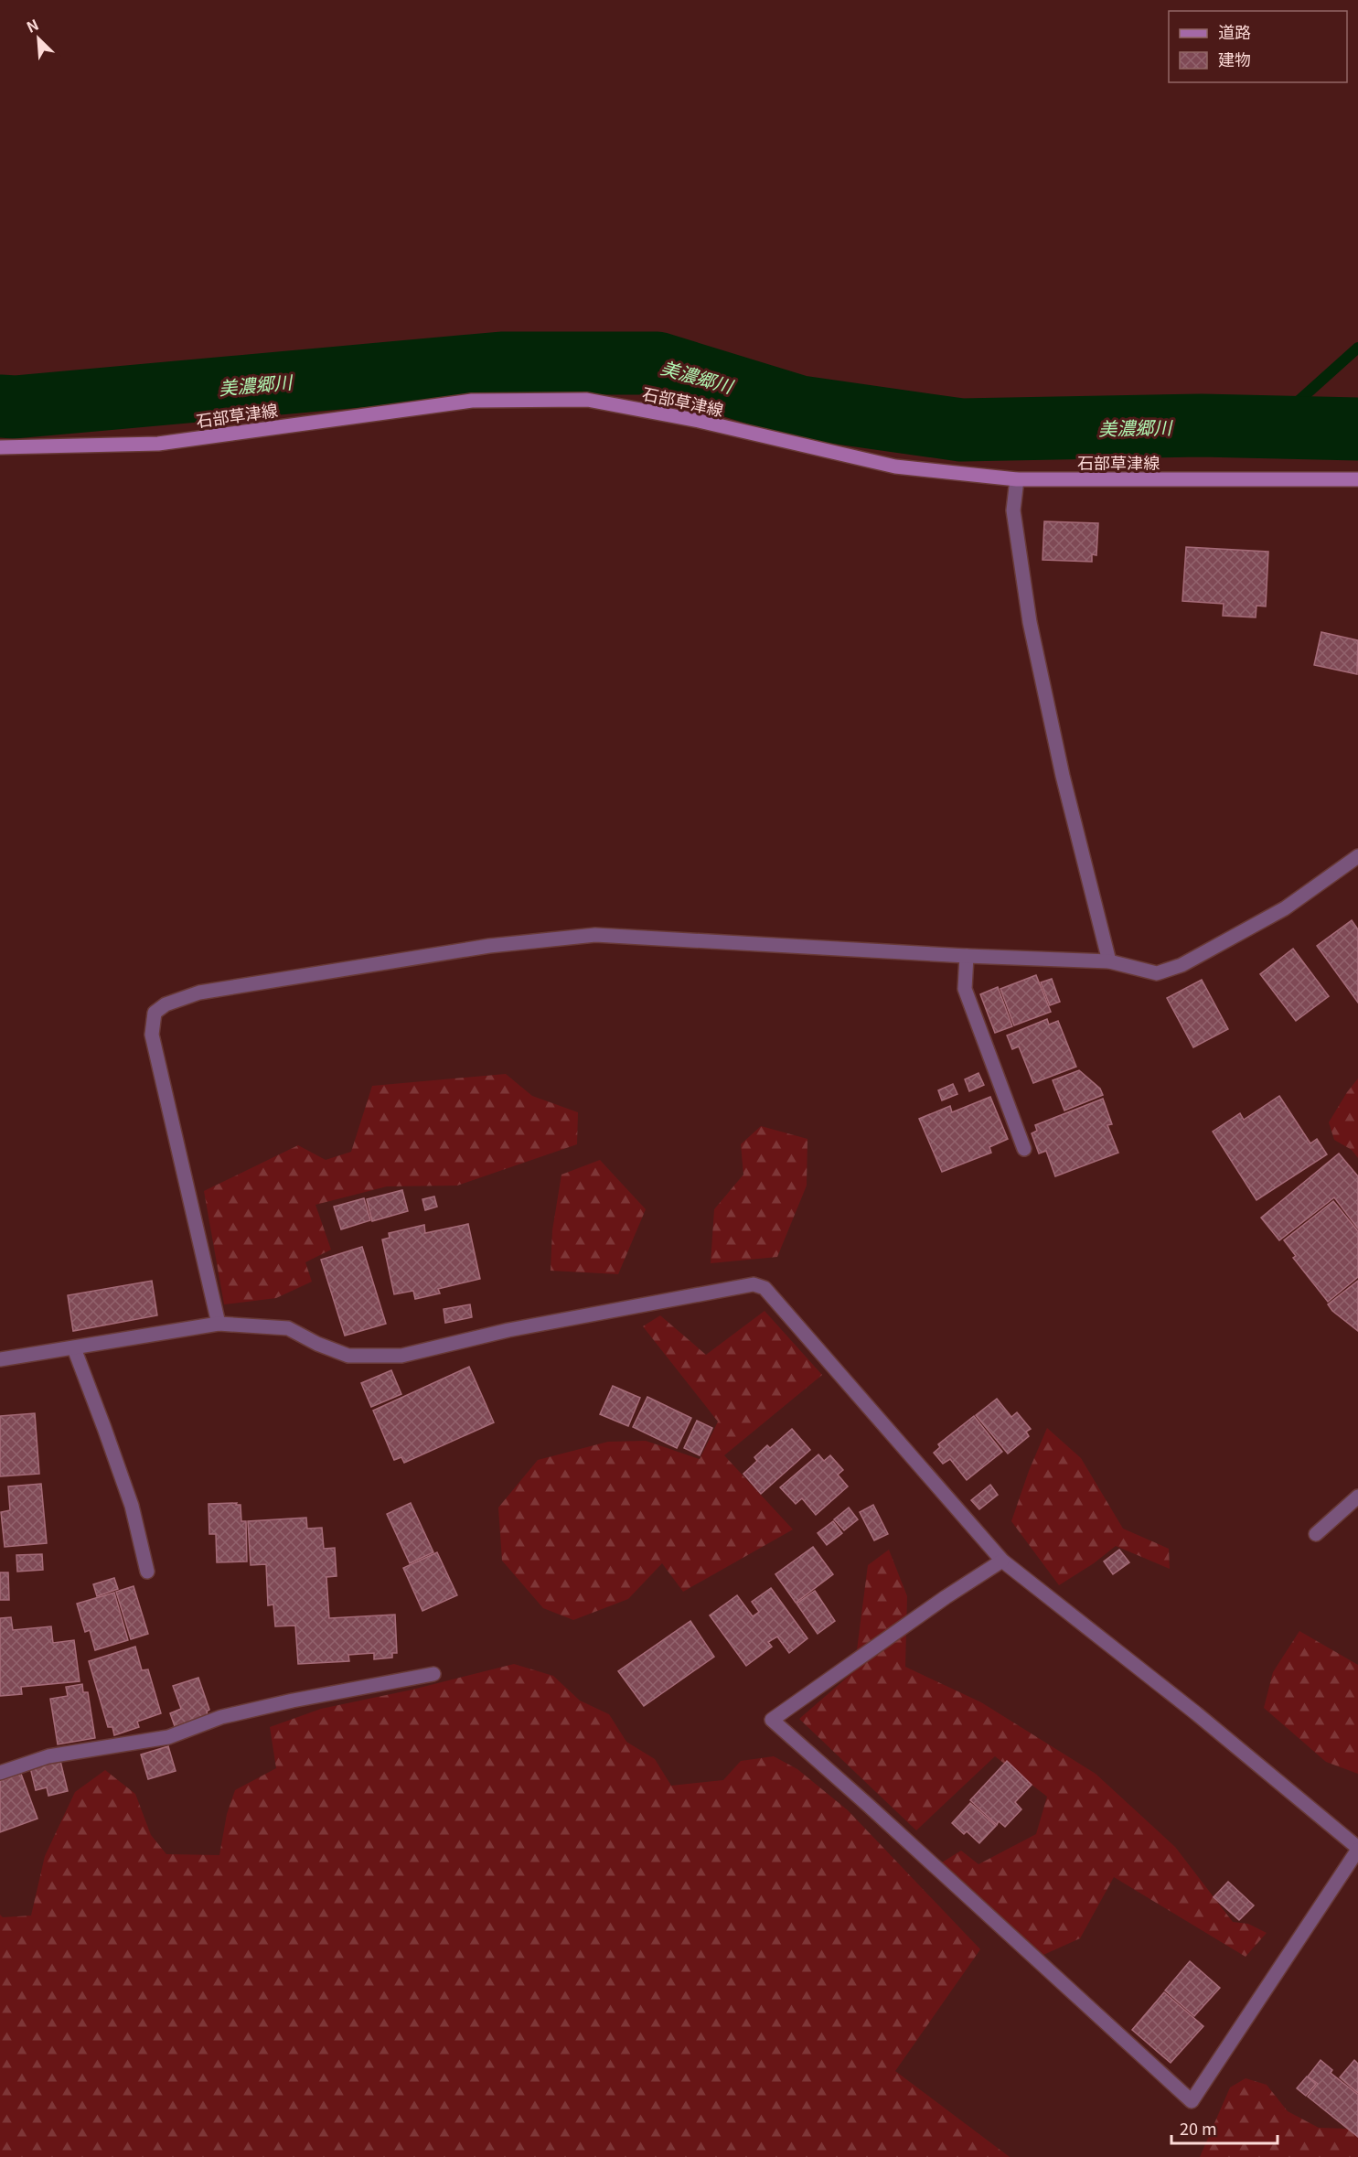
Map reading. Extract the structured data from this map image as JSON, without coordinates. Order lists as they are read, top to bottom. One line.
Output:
{"streets":{"main road":["石部草津線"]},"water":["美濃郷川"],"legend":["道路","建物"],"scale_bar":"20 m","north":"top left"}
